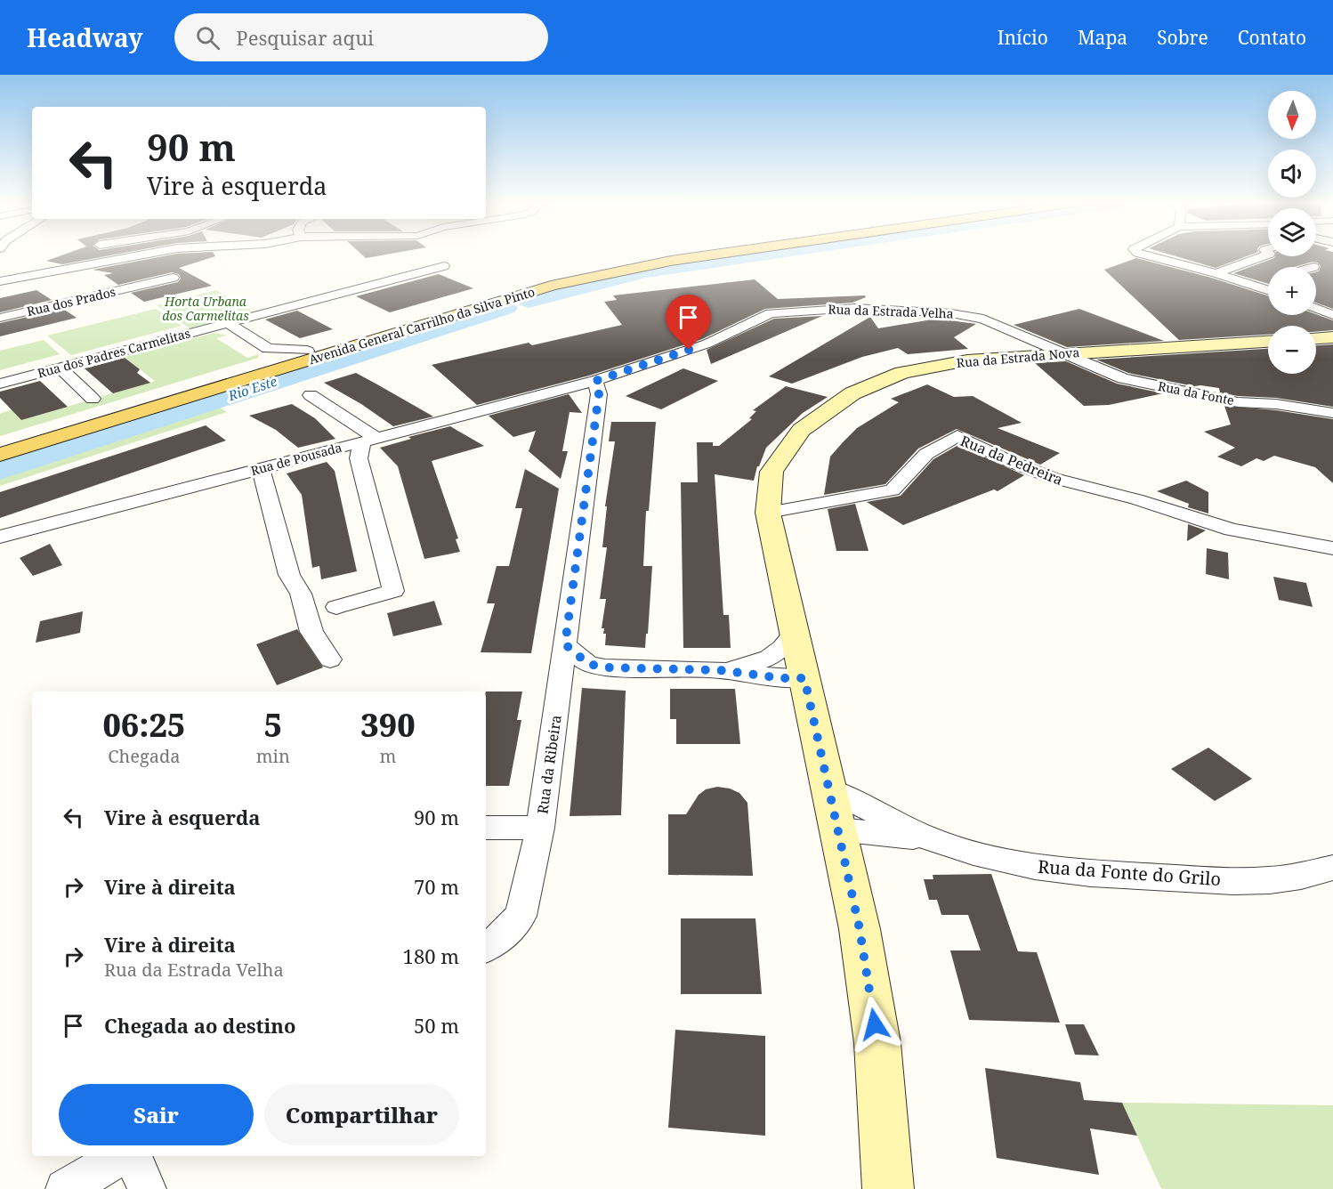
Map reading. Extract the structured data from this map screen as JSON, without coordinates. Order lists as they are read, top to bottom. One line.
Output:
{"streets":{"main road":["Avenida General Carrilho da Silva Pinto","Rua da Estrada Nova"],"street":["Rua dos Prados","Rua da Estrada Velha","Rua dos Padres Carmelitas","Rua da Fonte","Rua de Pousada","Rua da Pedreira","Rua da Ribeira","Rua da Fonte do Grilo"]},"crossings":[["Rua da Estrada Velha","Rua da Estrada Nova"],["Rua da Estrada Velha","Rua da Fonte"],["Rua da Estrada Velha","Rua de Pousada"],["Rua da Estrada Velha","Rua da Ribeira"],["Rua da Estrada Nova","Rua da Fonte"],["Rua da Estrada Nova","Rua da Pedreira"],["Rua da Estrada Nova","Rua da Fonte do Grilo"],["Rua de Pousada","Rua da Ribeira"]],"water":["Rio Este"],"parks":["Horta Urbana dos Carmelitas"],"north":"bottom","page":{"header":"Headway","search":"Pesquisar aqui","nav":["Início","Mapa","Sobre","Contato"],"map_buttons":["+","−"],"turn":["90 m","Vire à esquerda"],"eta":["06:25","Chegada","5","min","390","m"],"list":[{"name":"Vire à esquerda","value":"90 m"},{"name":"Vire à direita","value":"70 m"},{"name":"Vire à direita","note":"Rua da Estrada Velha","value":"180 m"},{"name":"Chegada ao destino","value":"50 m"}],"buttons":["Sair","Compartilhar"]}}
